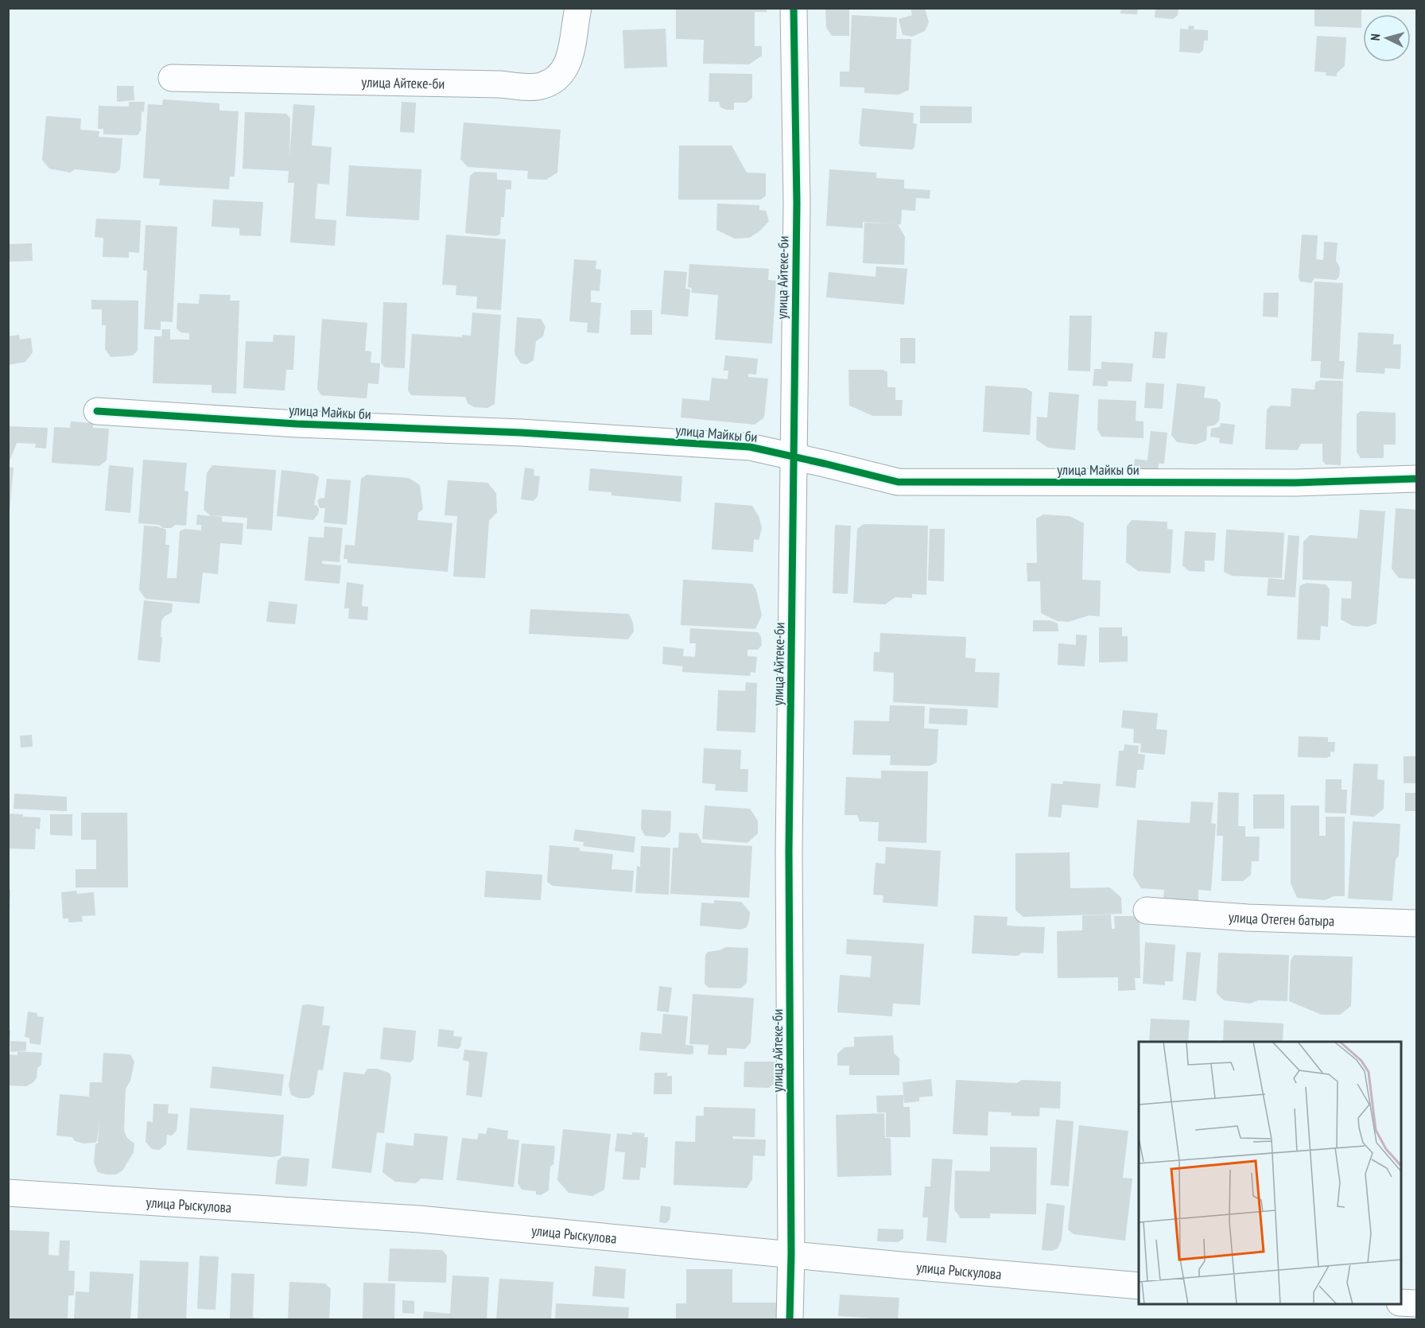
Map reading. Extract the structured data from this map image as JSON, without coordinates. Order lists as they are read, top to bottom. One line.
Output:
{"streets":{"street":["улица Айтеке-би","улица Майкы би","улица Отеген батыра","улица Рыскулова"]},"crossings":[["улица Айтеке-би","улица Майкы би"],["улица Айтеке-би","улица Рыскулова"]],"north":"left"}
